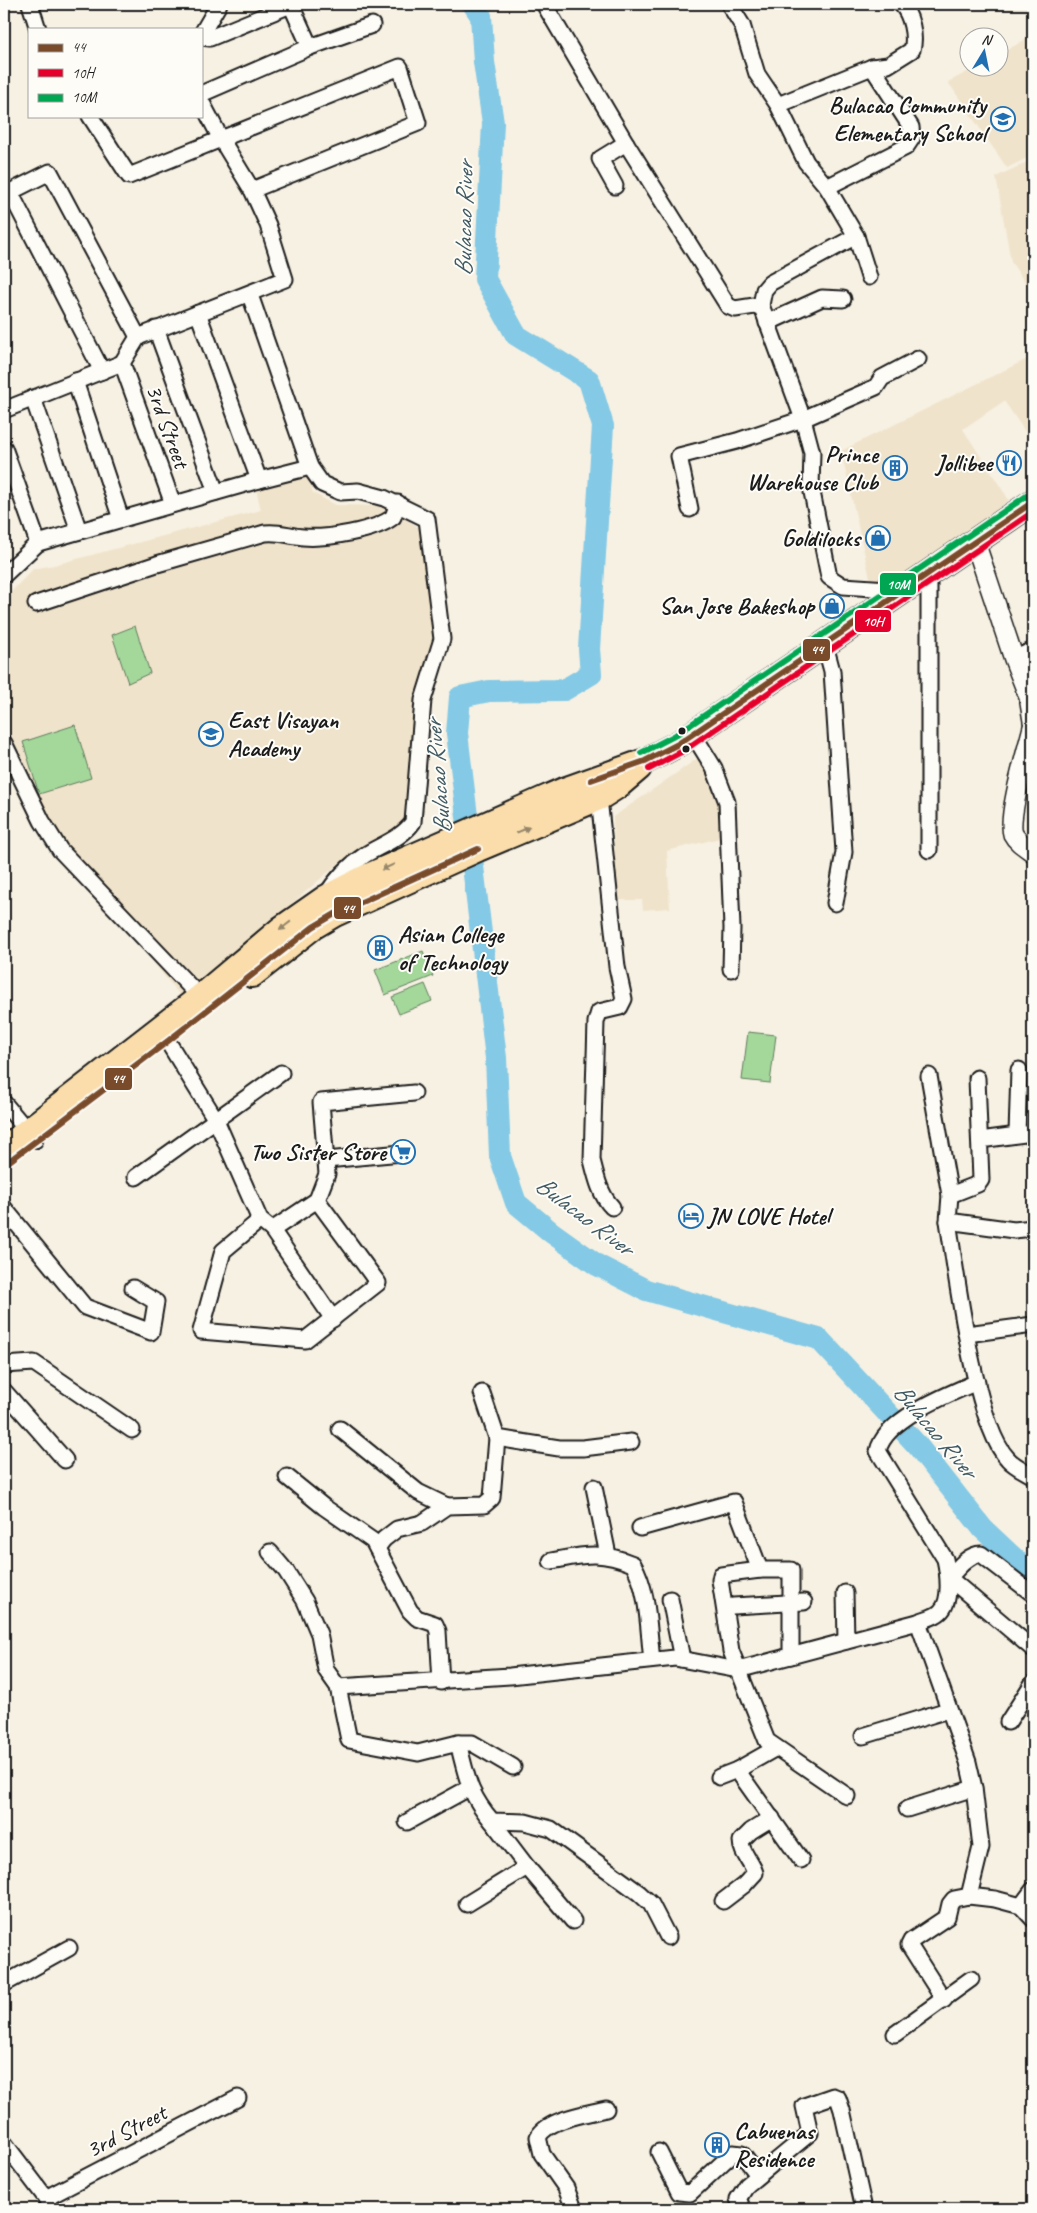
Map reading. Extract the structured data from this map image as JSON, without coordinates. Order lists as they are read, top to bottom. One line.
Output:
{"streets":{"street":["3rd Street"]},"water":["Bulacao River"],"places":{"school or university":["Bulacao Community Elementary School","East Visayan Academy"],"restaurant":["Jollibee"],"building":["Prince Warehouse Club","Asian College of Technology","Cabuenas Residence"],"shop":["Goldilocks","San Jose Bakeshop"],"supermarket":["Two Sister Store"],"hotel":["JN LOVE Hotel"]},"lines":["transit line 10M","transit line 44","transit line 10H"],"legend":["44","10H","10M"],"north":"top"}
